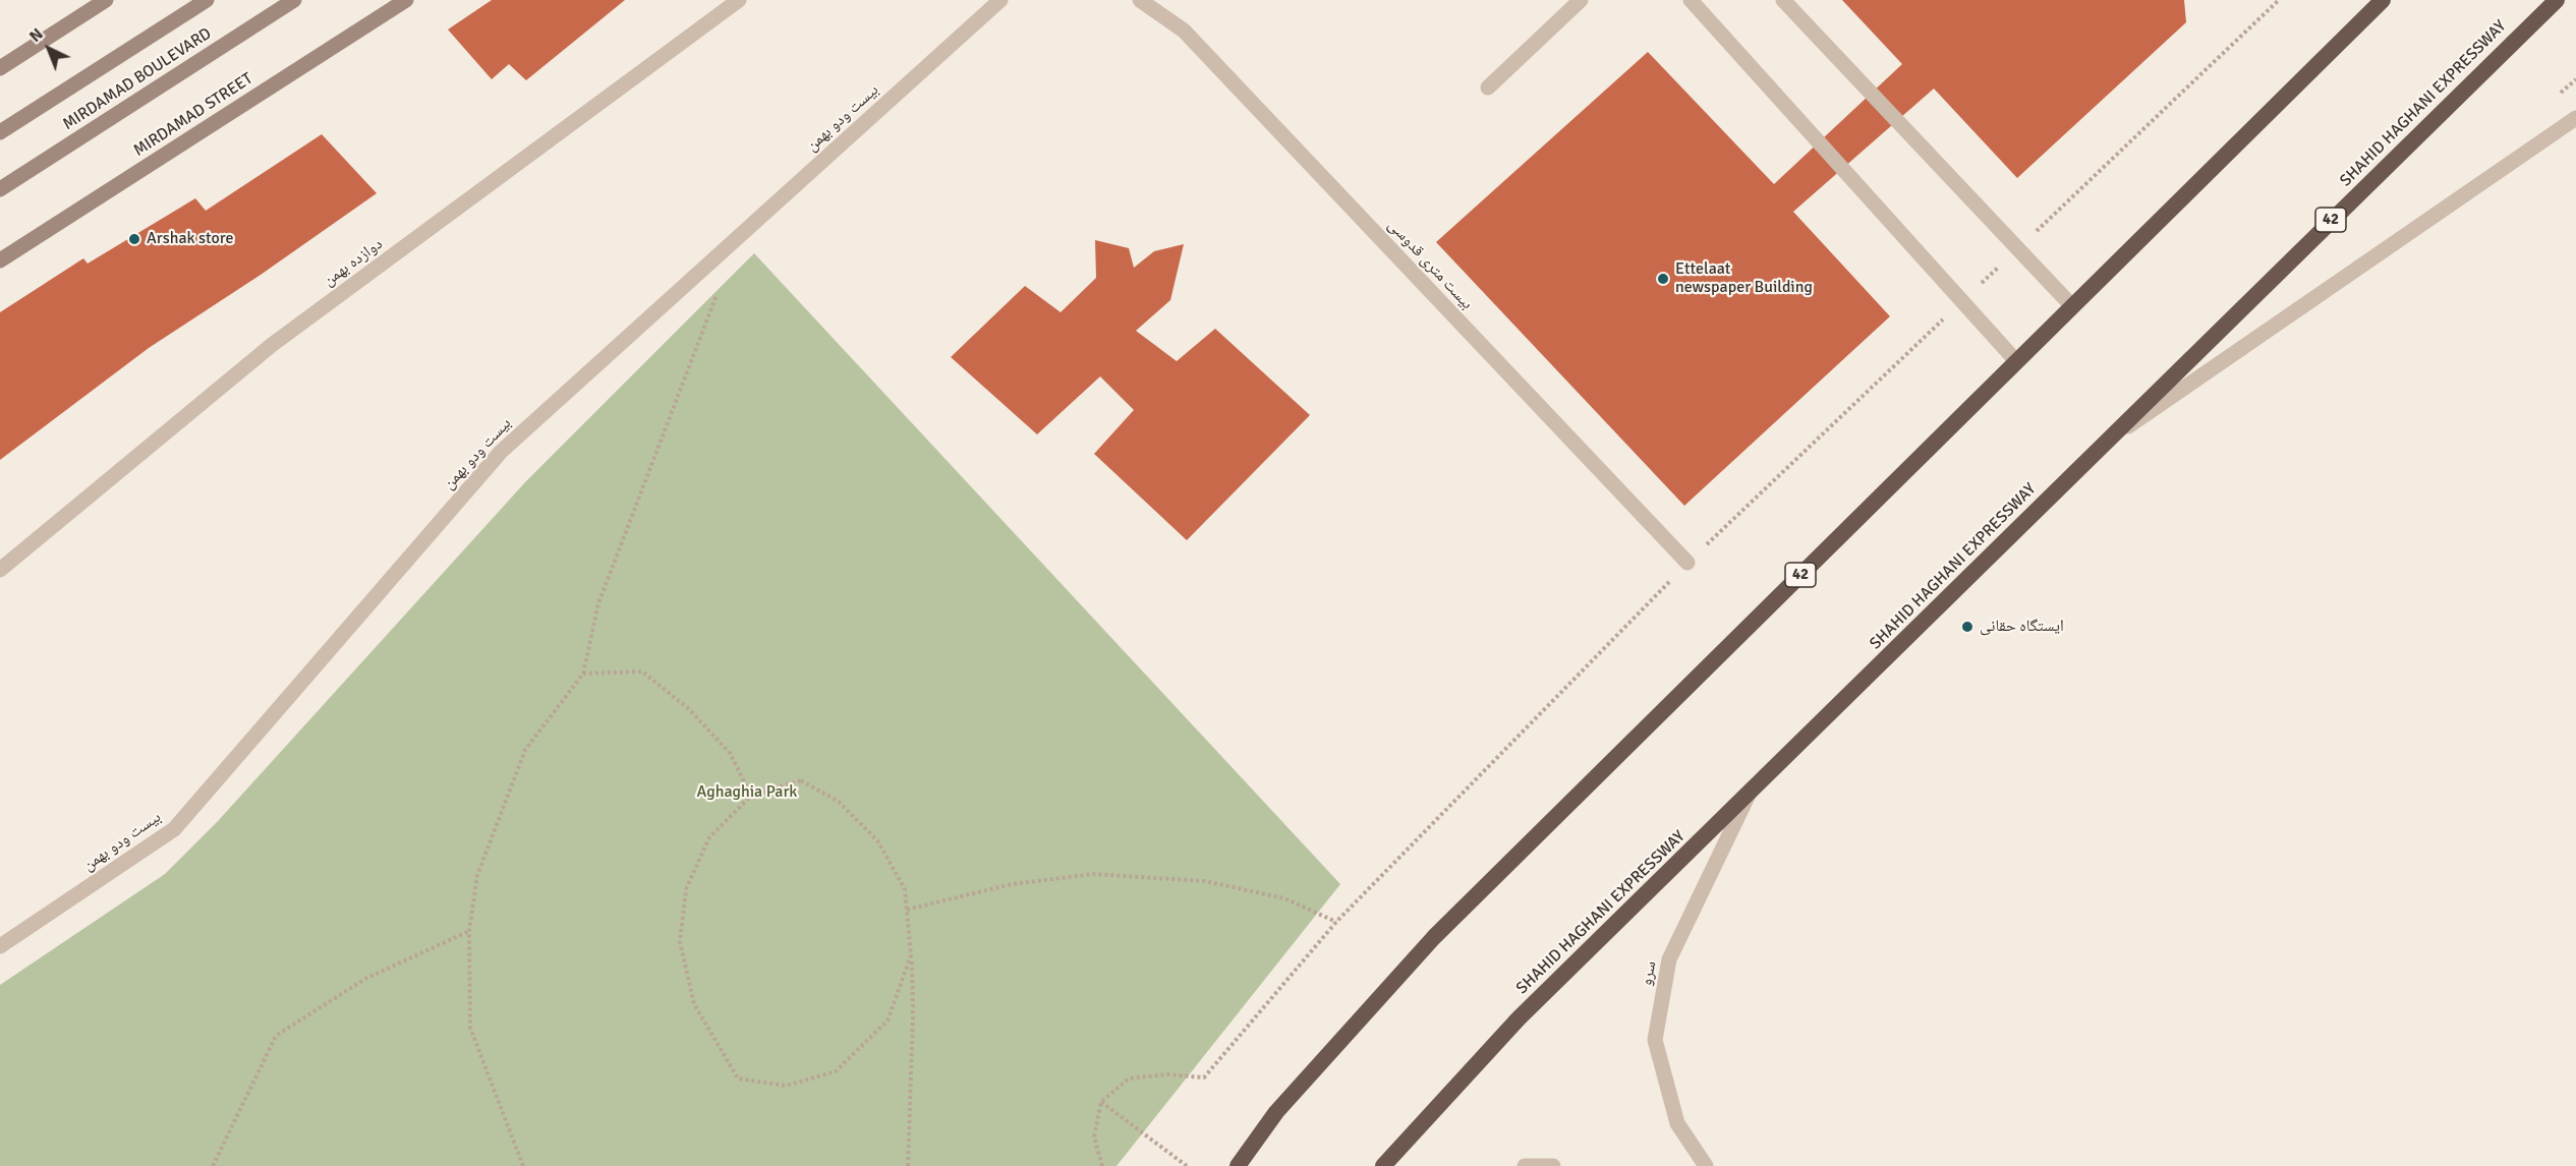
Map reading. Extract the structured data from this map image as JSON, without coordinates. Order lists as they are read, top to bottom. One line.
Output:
{"streets":{"highway":["SHAHID HAGHANI EXPRESSWAY","42"],"main road":["MIRDAMAD BOULEVARD","MIRDAMAD STREET"],"street":["بیست ودو بهمن","دوازده بهمن","بیست متری قدوسی","سرو"]},"crossings":[["SHAHID HAGHANI EXPRESSWAY","سرو"]],"parks":["Aghaghia Park"],"places":["Arshak store","Ettelaat newspaper Building","ایستگاه حقانی"],"north":"top left"}
